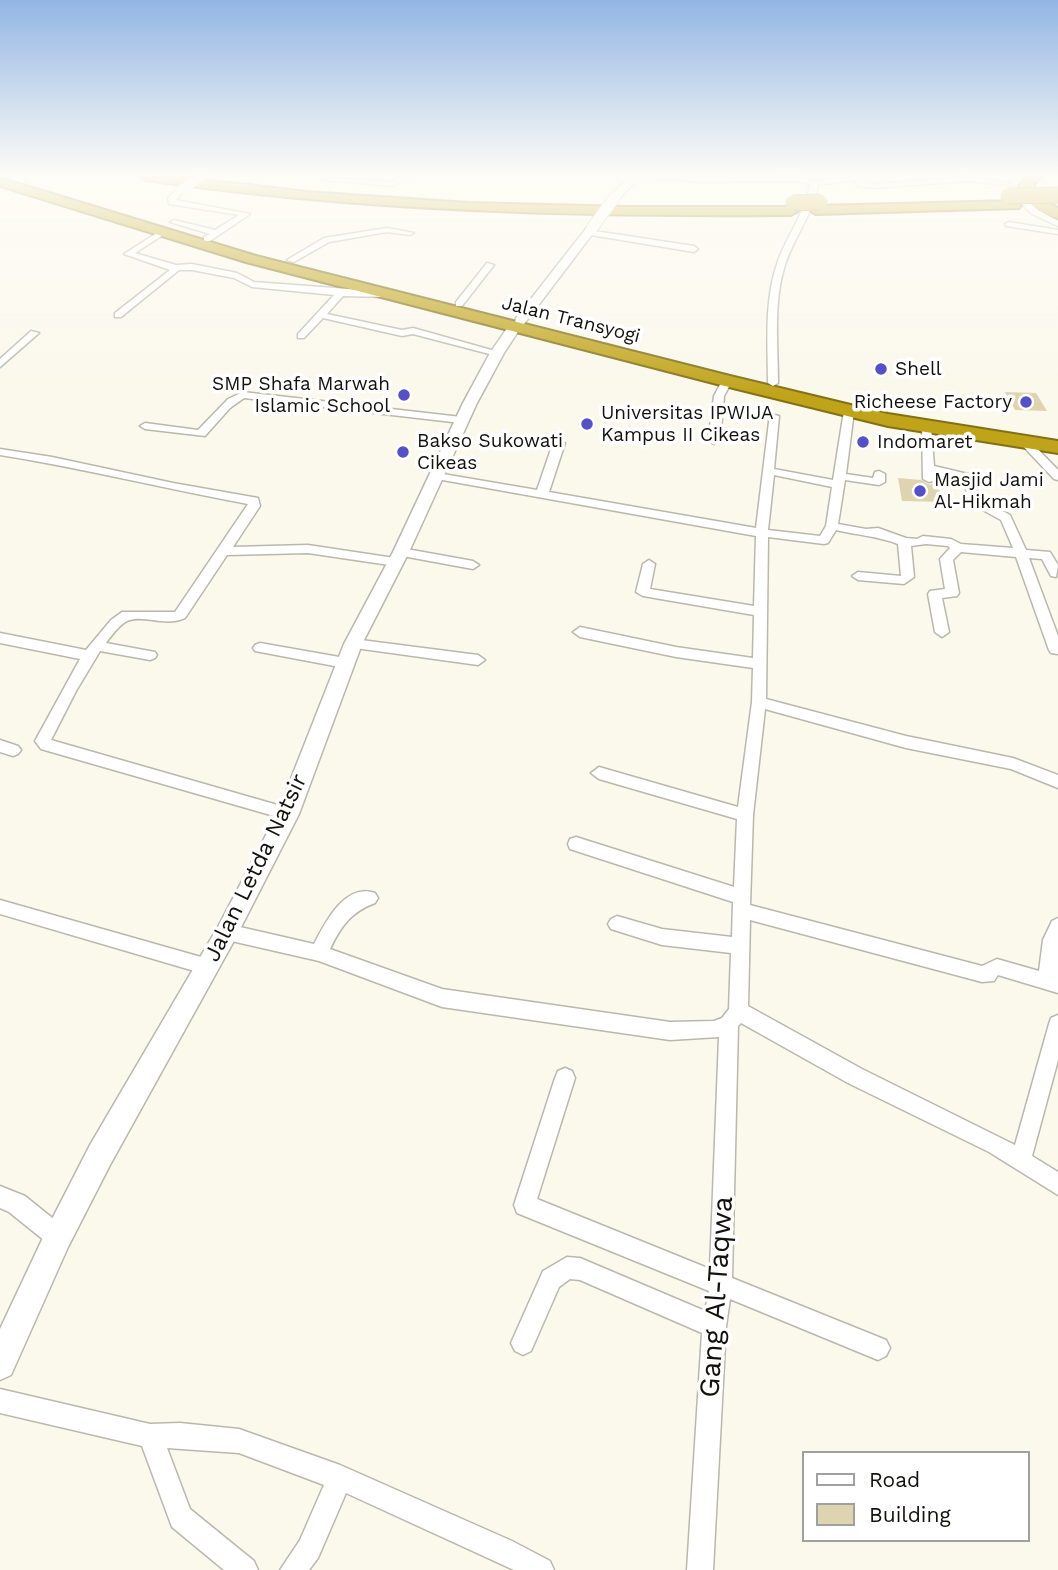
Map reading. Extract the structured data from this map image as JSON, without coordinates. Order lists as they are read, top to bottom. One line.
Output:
{"streets":{"highway":["Jalan Transyogi"],"main road":["Jalan Letda Natsir"],"street":["Gang Al-Taqwa"]},"crossings":[["Jalan Transyogi","Jalan Letda Natsir"]],"places":["Shell","SMP Shafa Marwah Islamic School","Richeese Factory","Universitas IPWIJA Kampus II Cikeas","Indomaret","Bakso Sukowati Cikeas","Masjid Jami Al-Hikmah"],"legend":["Road","Building"]}
